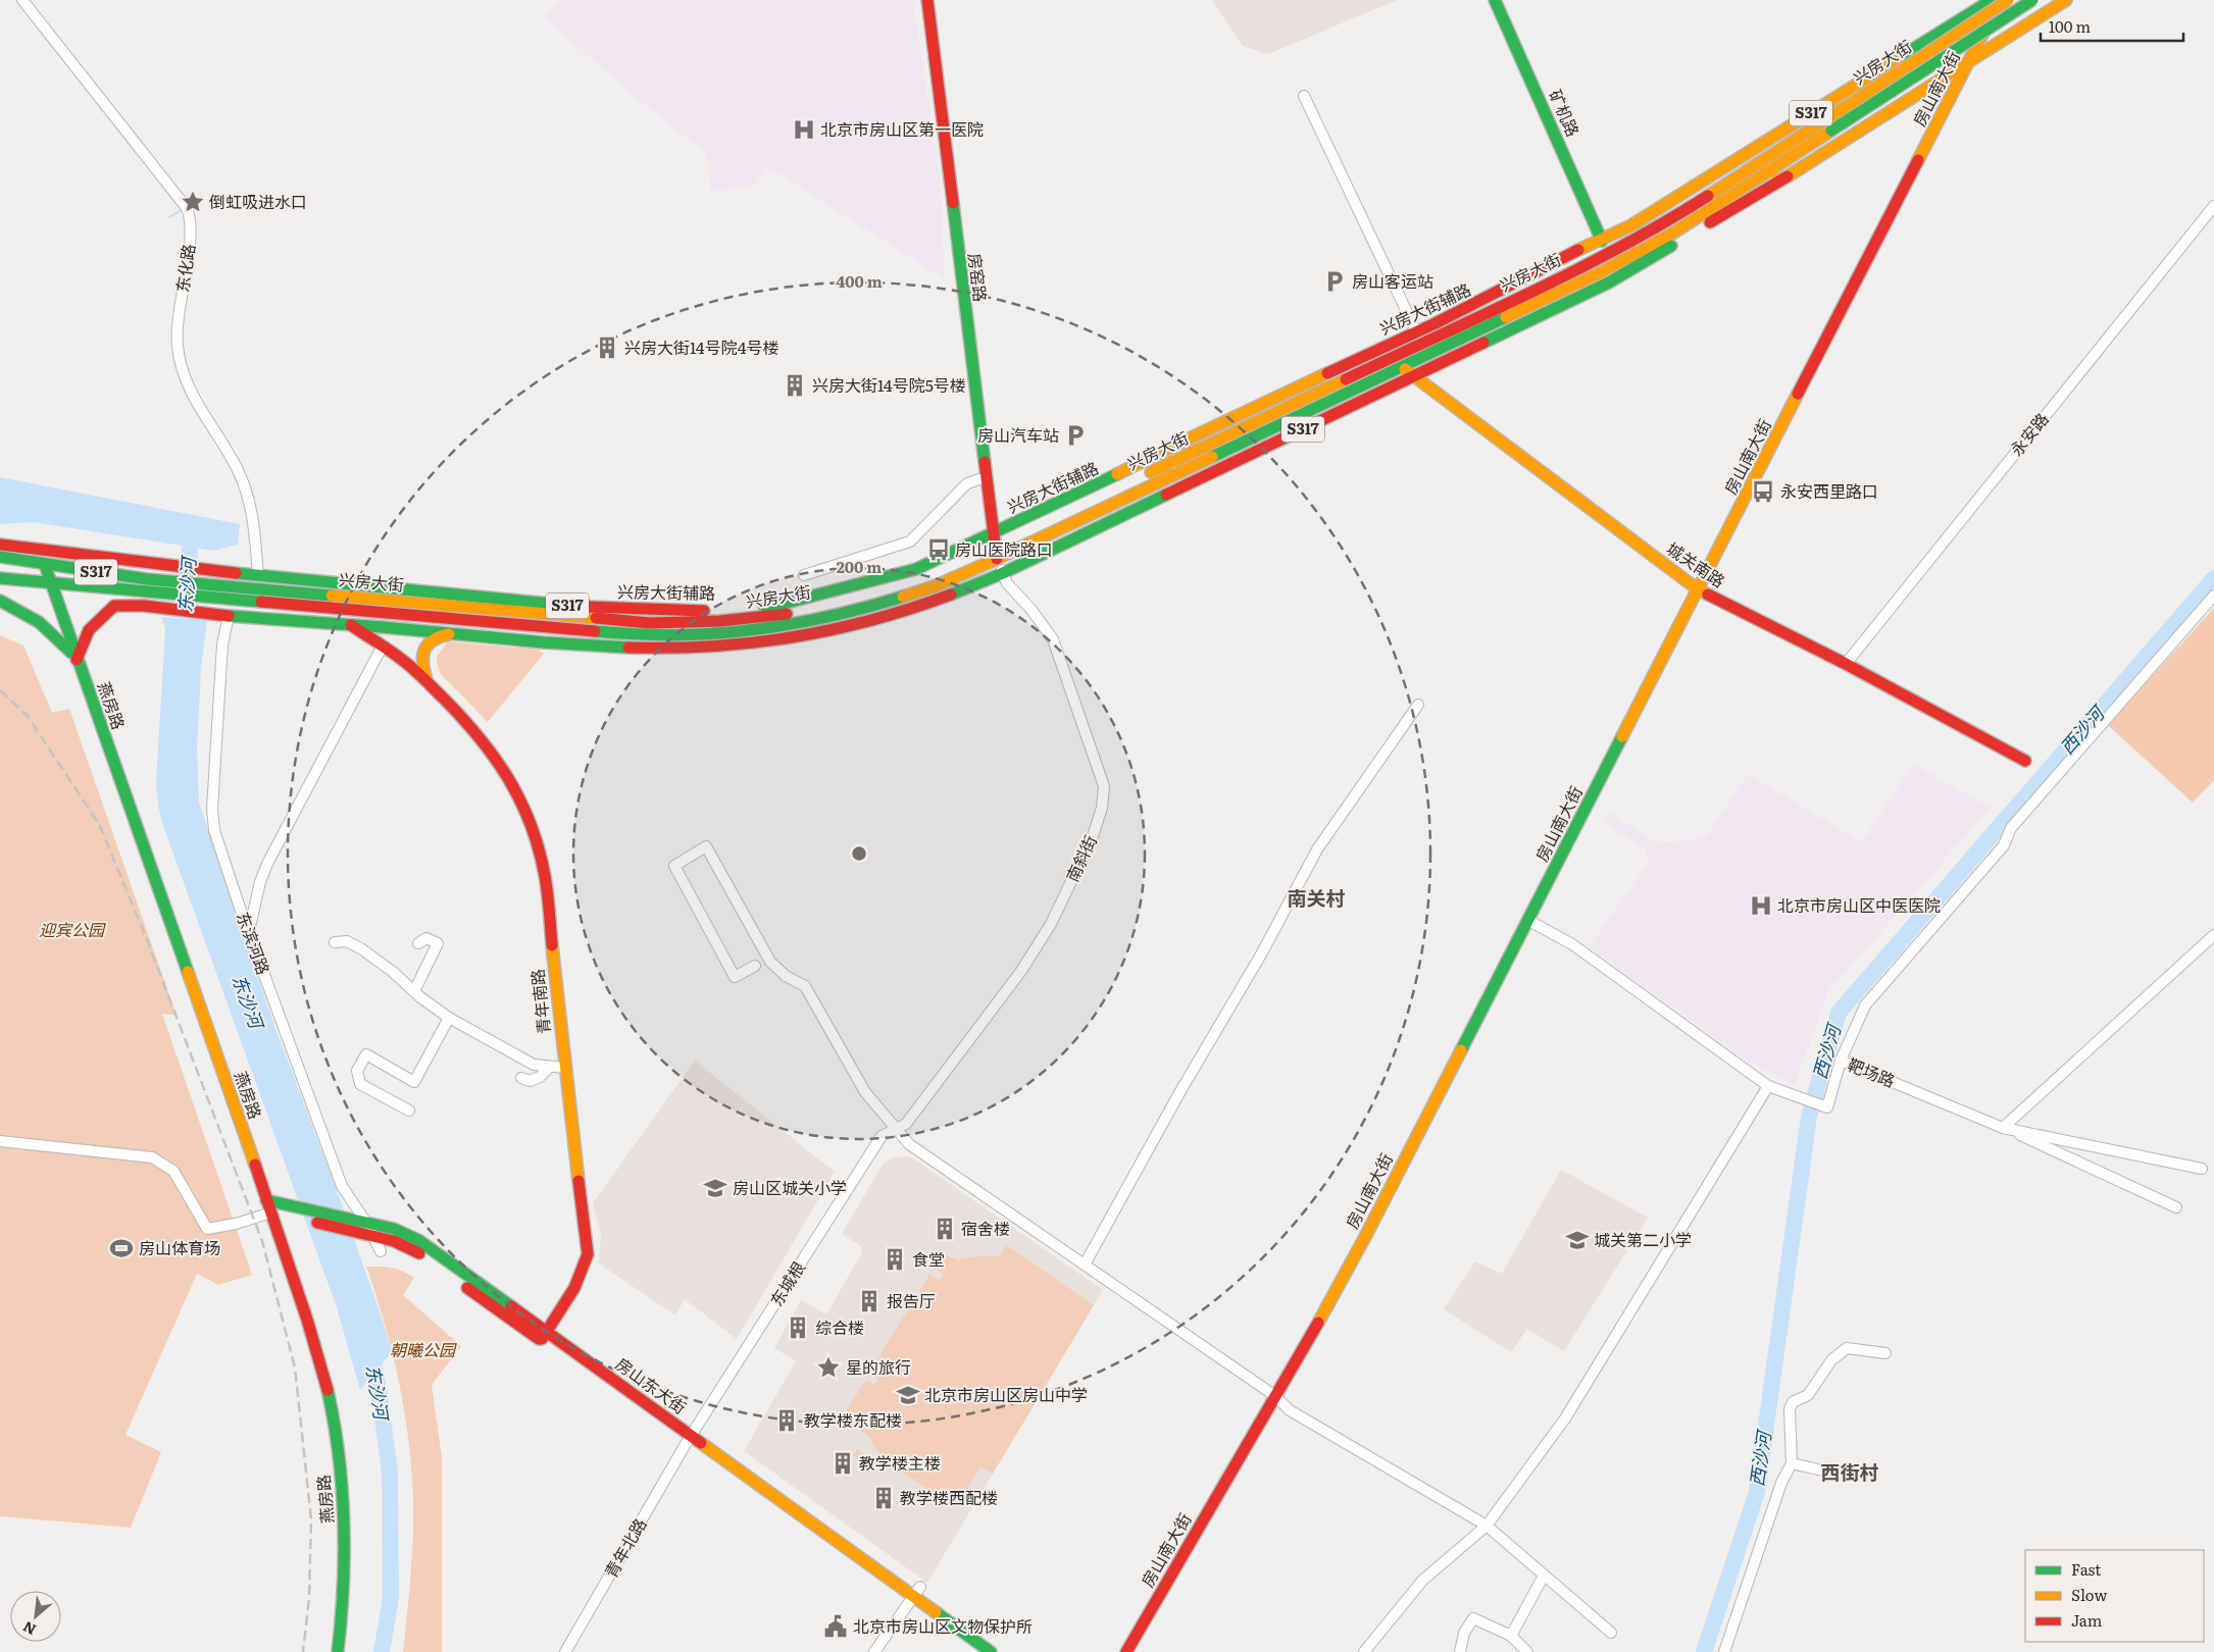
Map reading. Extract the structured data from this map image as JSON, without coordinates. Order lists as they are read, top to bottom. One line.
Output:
{"streets":{"main road":["兴房大街","房山南大街","矿机路","S317","房窑路","兴房大街辅路","城关南路","燕房路","青年南路","房山东大街"],"street":["东化路","永安路","南斜街","东滨河路","靶场路","东城根","青年北路"]},"crossings":[["兴房大街","房山南大街"],["兴房大街","S317"],["兴房大街","房窑路"],["兴房大街","城关南路"],["兴房大街","燕房路"],["兴房大街","南斜街"],["兴房大街","东滨河路"],["兴房大街","青年南路"],["房山南大街","城关南路"],["房山南大街","靶场路"],["矿机路","兴房大街辅路"],["S317","燕房路"],["东化路","兴房大街辅路"],["房窑路","兴房大街辅路"],["房窑路","南斜街"],["永安路","城关南路"],["燕房路","房山东大街"],["南斜街","东城根"],["东滨河路","房山东大街"],["青年南路","房山东大街"],["东城根","房山东大街"],["东城根","青年北路"],["房山东大街","青年北路"]],"districts":["南关村","西街村"],"water":["东沙河","西沙河"],"parks":["迎宾公园","朝曦公园"],"places":{"hospital":["北京市房山区第一医院","北京市房山区中医医院"],"place":["倒虹吸进水口","星的旅行"],"parking":["房山客运站","房山汽车站"],"building":["兴房大街14号院4号楼","兴房大街14号院5号楼","宿舍楼","食堂","报告厅","综合楼","教学楼东配楼","教学楼主楼","教学楼西配楼"],"bus stop":["永安西里路口","房山医院路口"],"school or university":["房山区城关小学","城关第二小学","北京市房山区房山中学"],"sports":["房山体育场"],"public building":["北京市房山区文物保护所"]},"legend":["Fast","Slow","Jam"],"scale_bar":"100 m","north":"bottom left","rings":["400 m","200 m"]}
